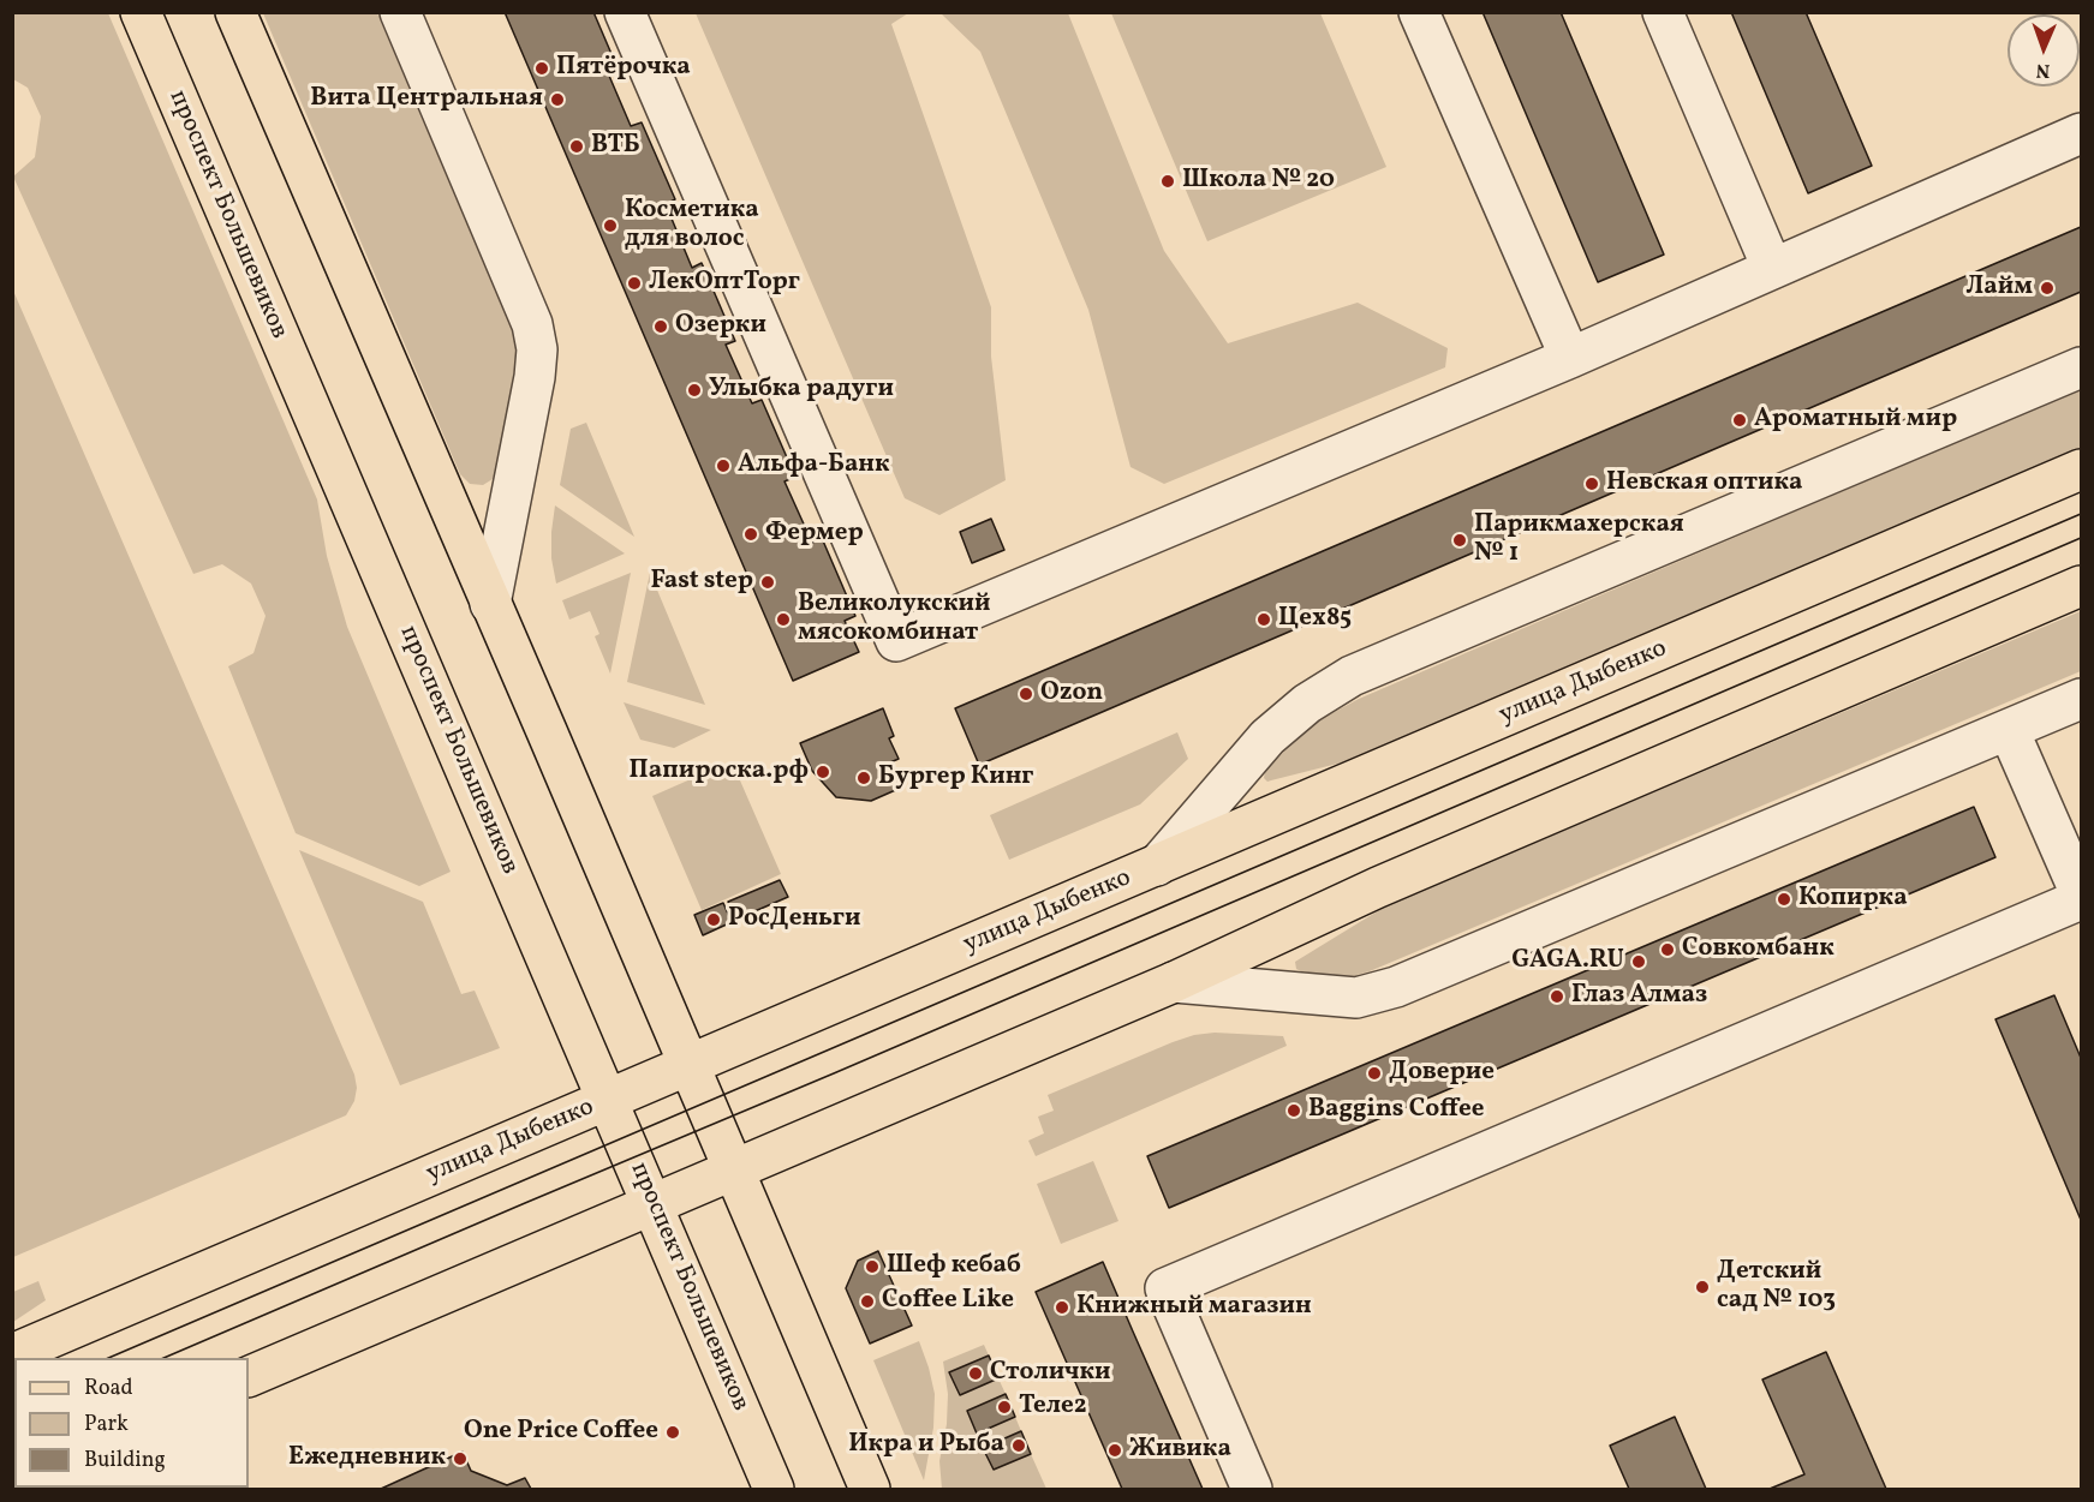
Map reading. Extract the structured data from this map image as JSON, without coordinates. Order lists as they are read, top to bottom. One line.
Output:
{"streets":{"main road":["проспект Большевиков","улица Дыбенко"]},"crossings":[["проспект Большевиков","улица Дыбенко"]],"places":["Пятёрочка","Вита Центральная","ВТБ","Школа № 20","Косметика для волос","ЛекОптТорг","Лайм","Озерки","Улыбка радуги","Ароматный мир","Альфа-Банк","Невская оптика","Фермер","Парикмахерская № 1","Fast step","Великолукский мясокомбинат","Цех85","Ozon","Папироска.рф","Бургер Кинг","Копирка","РосДеньги","Совкомбанк","GAGA.RU","Глаз Алмаз","Доверие","Baggins Coffee","Шеф кебаб","Детский сад № 103","Coffee Like","Книжный магазин","Столички","Теле2","One Price Coffee","Икра и Рыба","Живика","Ежедневник"],"legend":["Road","Park","Building"],"north":"bottom"}
